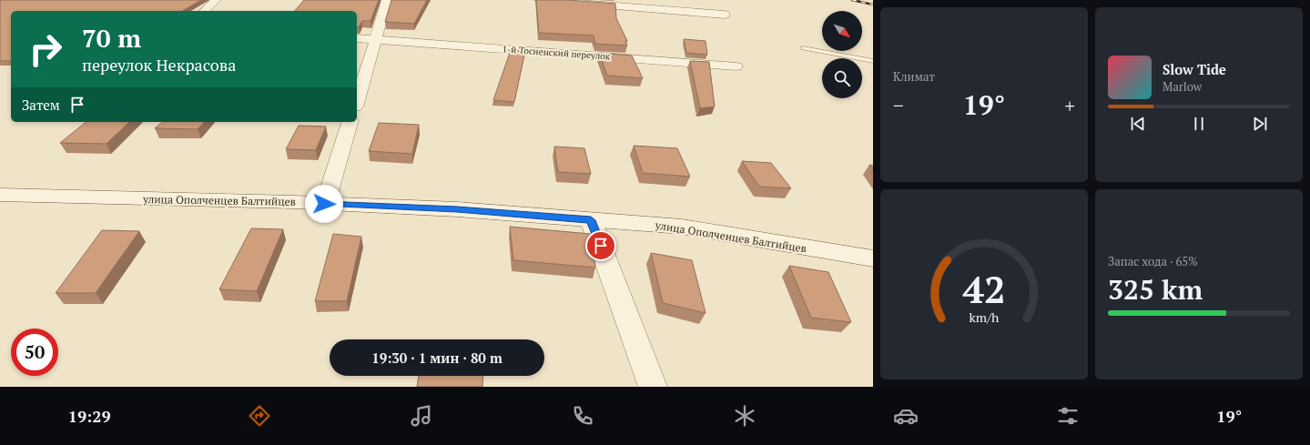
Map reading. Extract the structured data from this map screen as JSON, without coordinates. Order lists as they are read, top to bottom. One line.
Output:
{"streets":{"street":["1-й Тосненский переулок","улица Ополченцев Балтийцев"]},"north":"bottom right","page":{"tile":["Климат",["Запас хода · 65%","325 km"]],"turn":["70 m","переулок Некрасова"],"song":["Slow Tide","Marlow"],"then":"Затем","heat":["−","19°","+"],"limit":"50","trip":"19:30 · 1 мин · 80 m","tabs":["19:29","19°"],"gauge":["42","km/h"]}}
